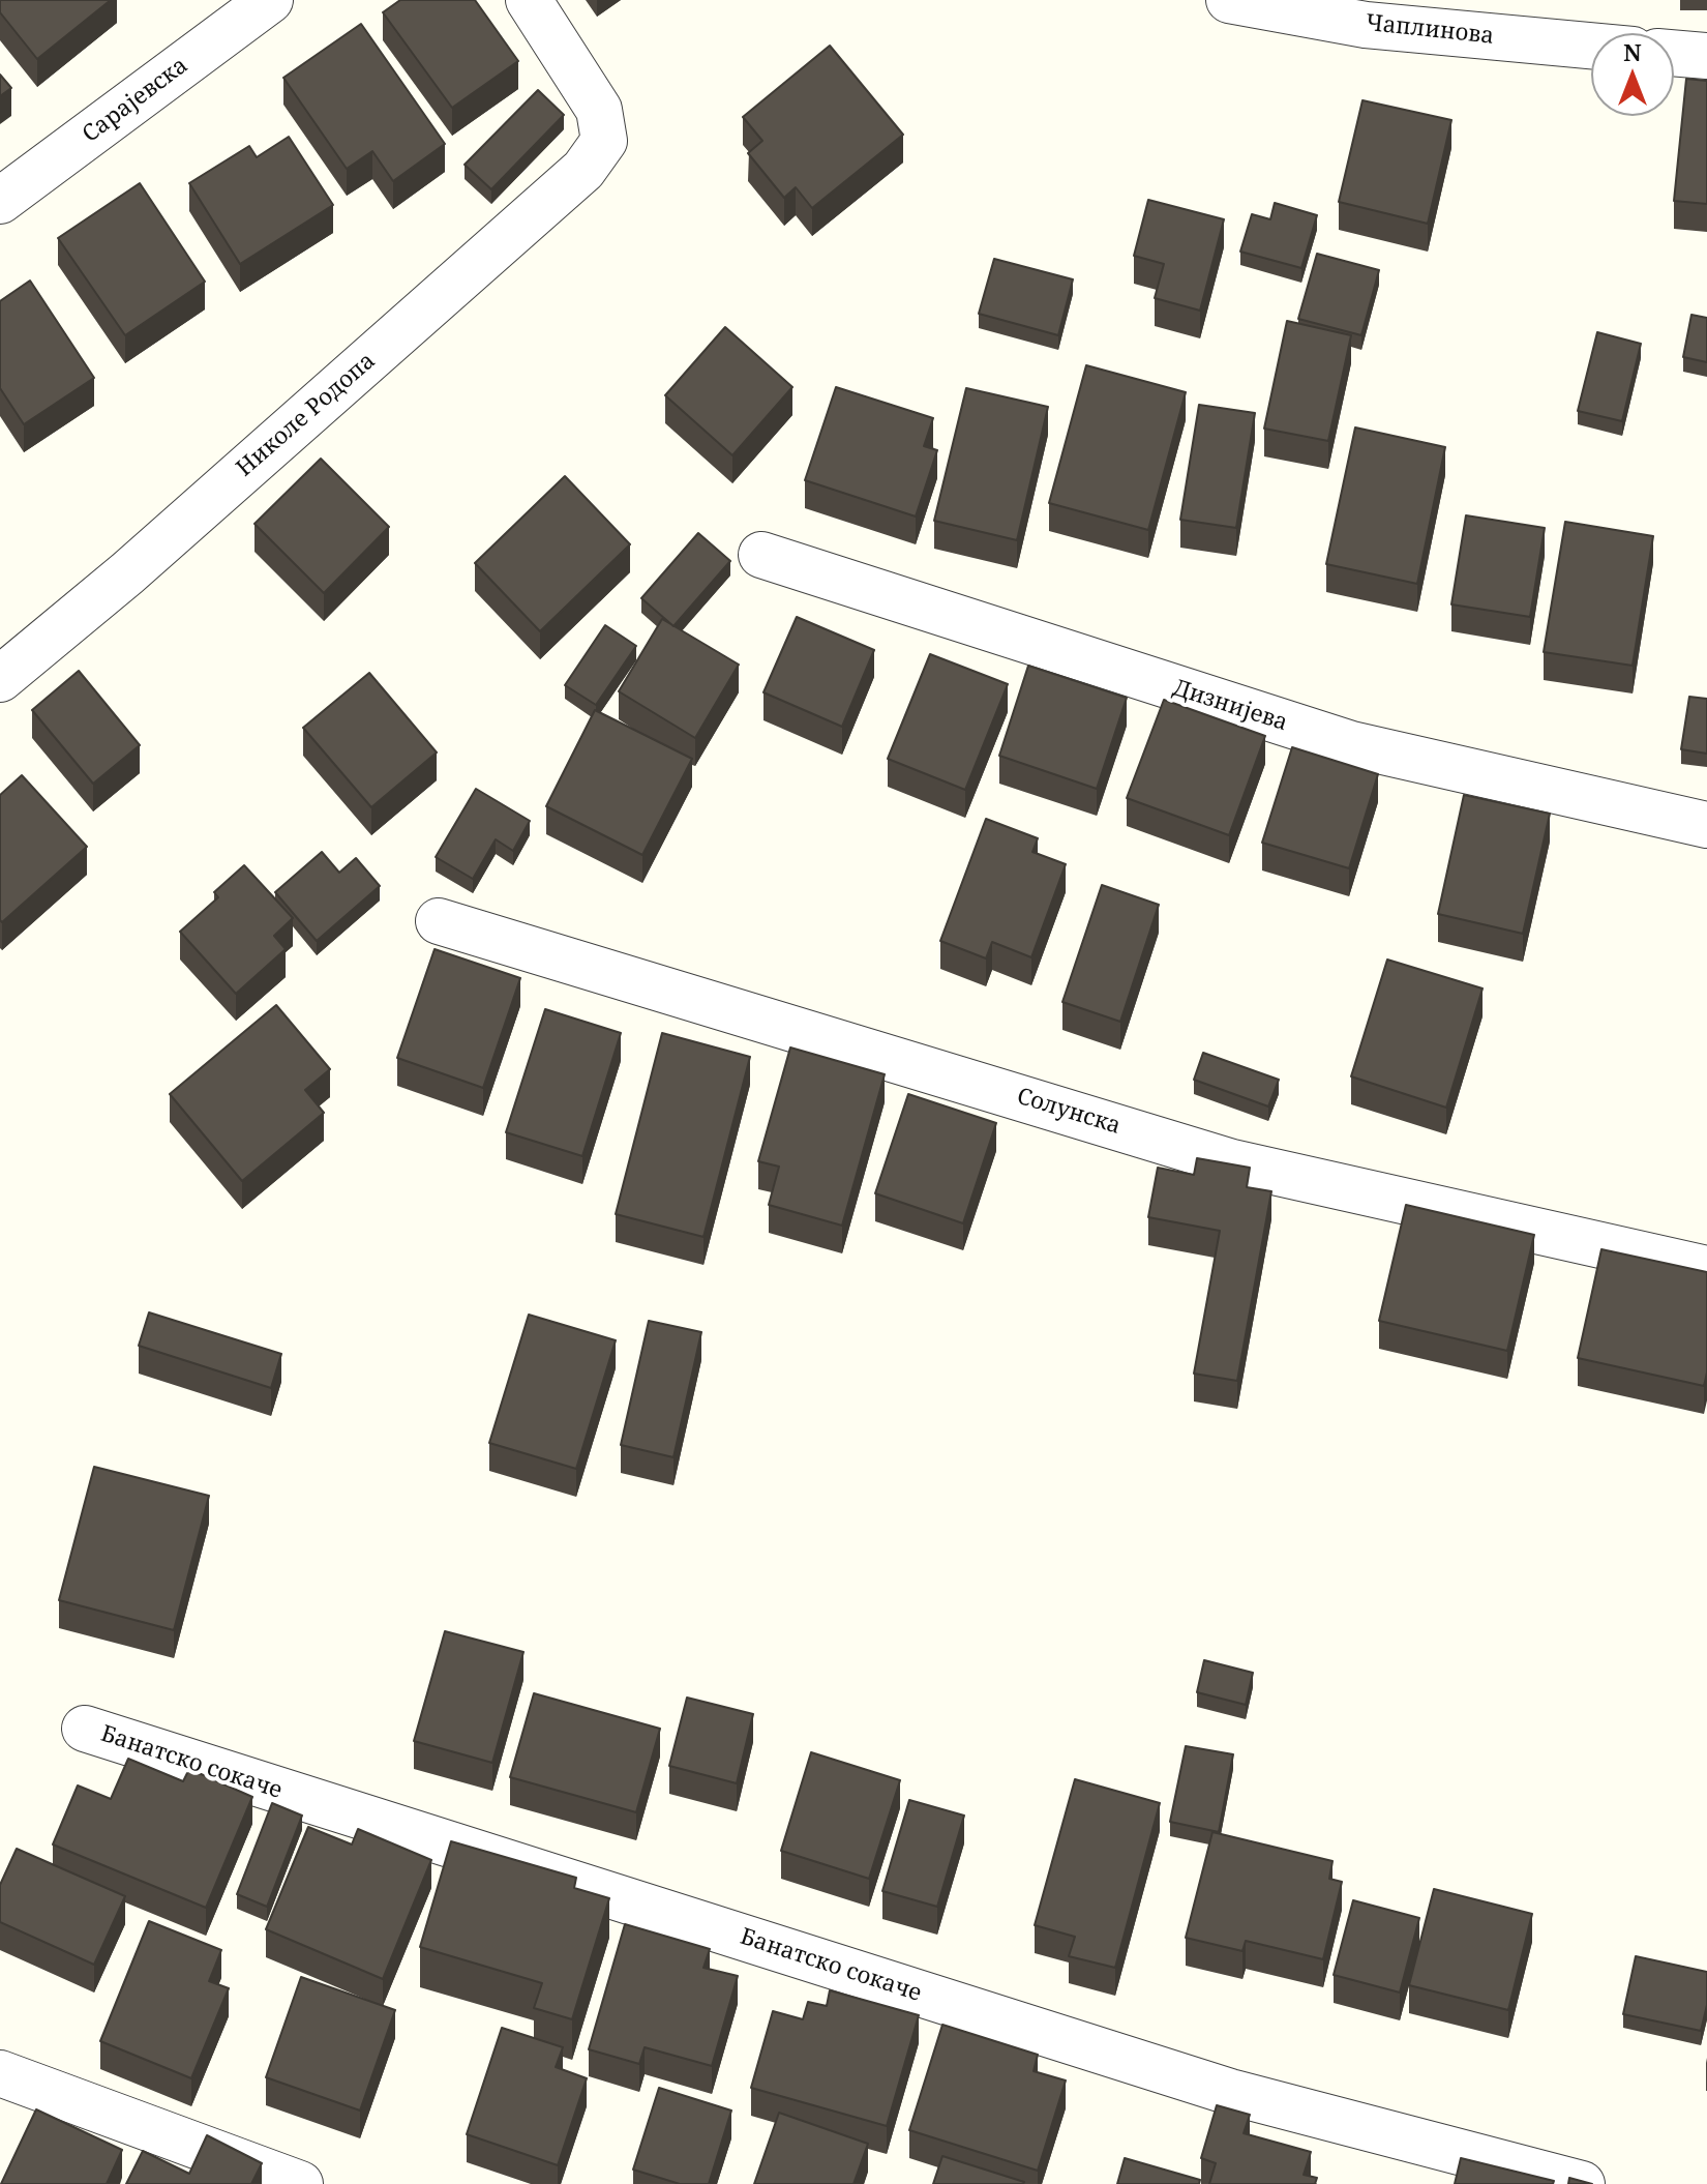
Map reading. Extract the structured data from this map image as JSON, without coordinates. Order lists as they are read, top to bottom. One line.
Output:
{"streets":{"street":["Чаплинова","Сарајевска","Николе Родопа","Дизнијева","Солунска","Банатско сокаче"]},"north":"top"}
